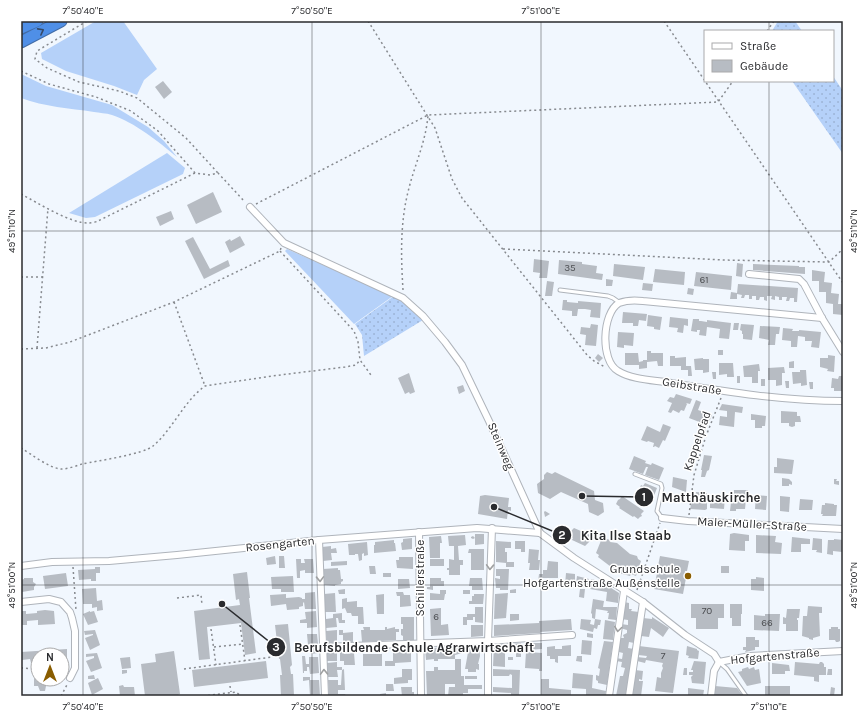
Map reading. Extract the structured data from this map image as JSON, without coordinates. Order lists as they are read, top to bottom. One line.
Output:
{"streets":{"street":["Geibstraße","Steinweg","Maler-Müller-Straße","Rosengarten","Schillerstraße","Hofgartenstraße"],"path":["Kappelpfad"]},"crossings":[["Geibstraße","Kappelpfad"],["Kappelpfad","Maler-Müller-Straße"],["Steinweg","Rosengarten"],["Rosengarten","Schillerstraße"]],"places":["Matthäuskirche","Kita Ilse Staab","Grundschule Hofgartenstraße Außenstelle","Berufsbildende Schule Agrarwirtschaft"],"house_numbers":["35","61","70","6","66","7"],"legend":["Straße","Gebäude"],"north":"top","coordinates":["7°50'40\"E","7°50'50\"E","7°51'00\"E","49°51'10\"N","49°51'00\"N","7°51'10\"E"]}
